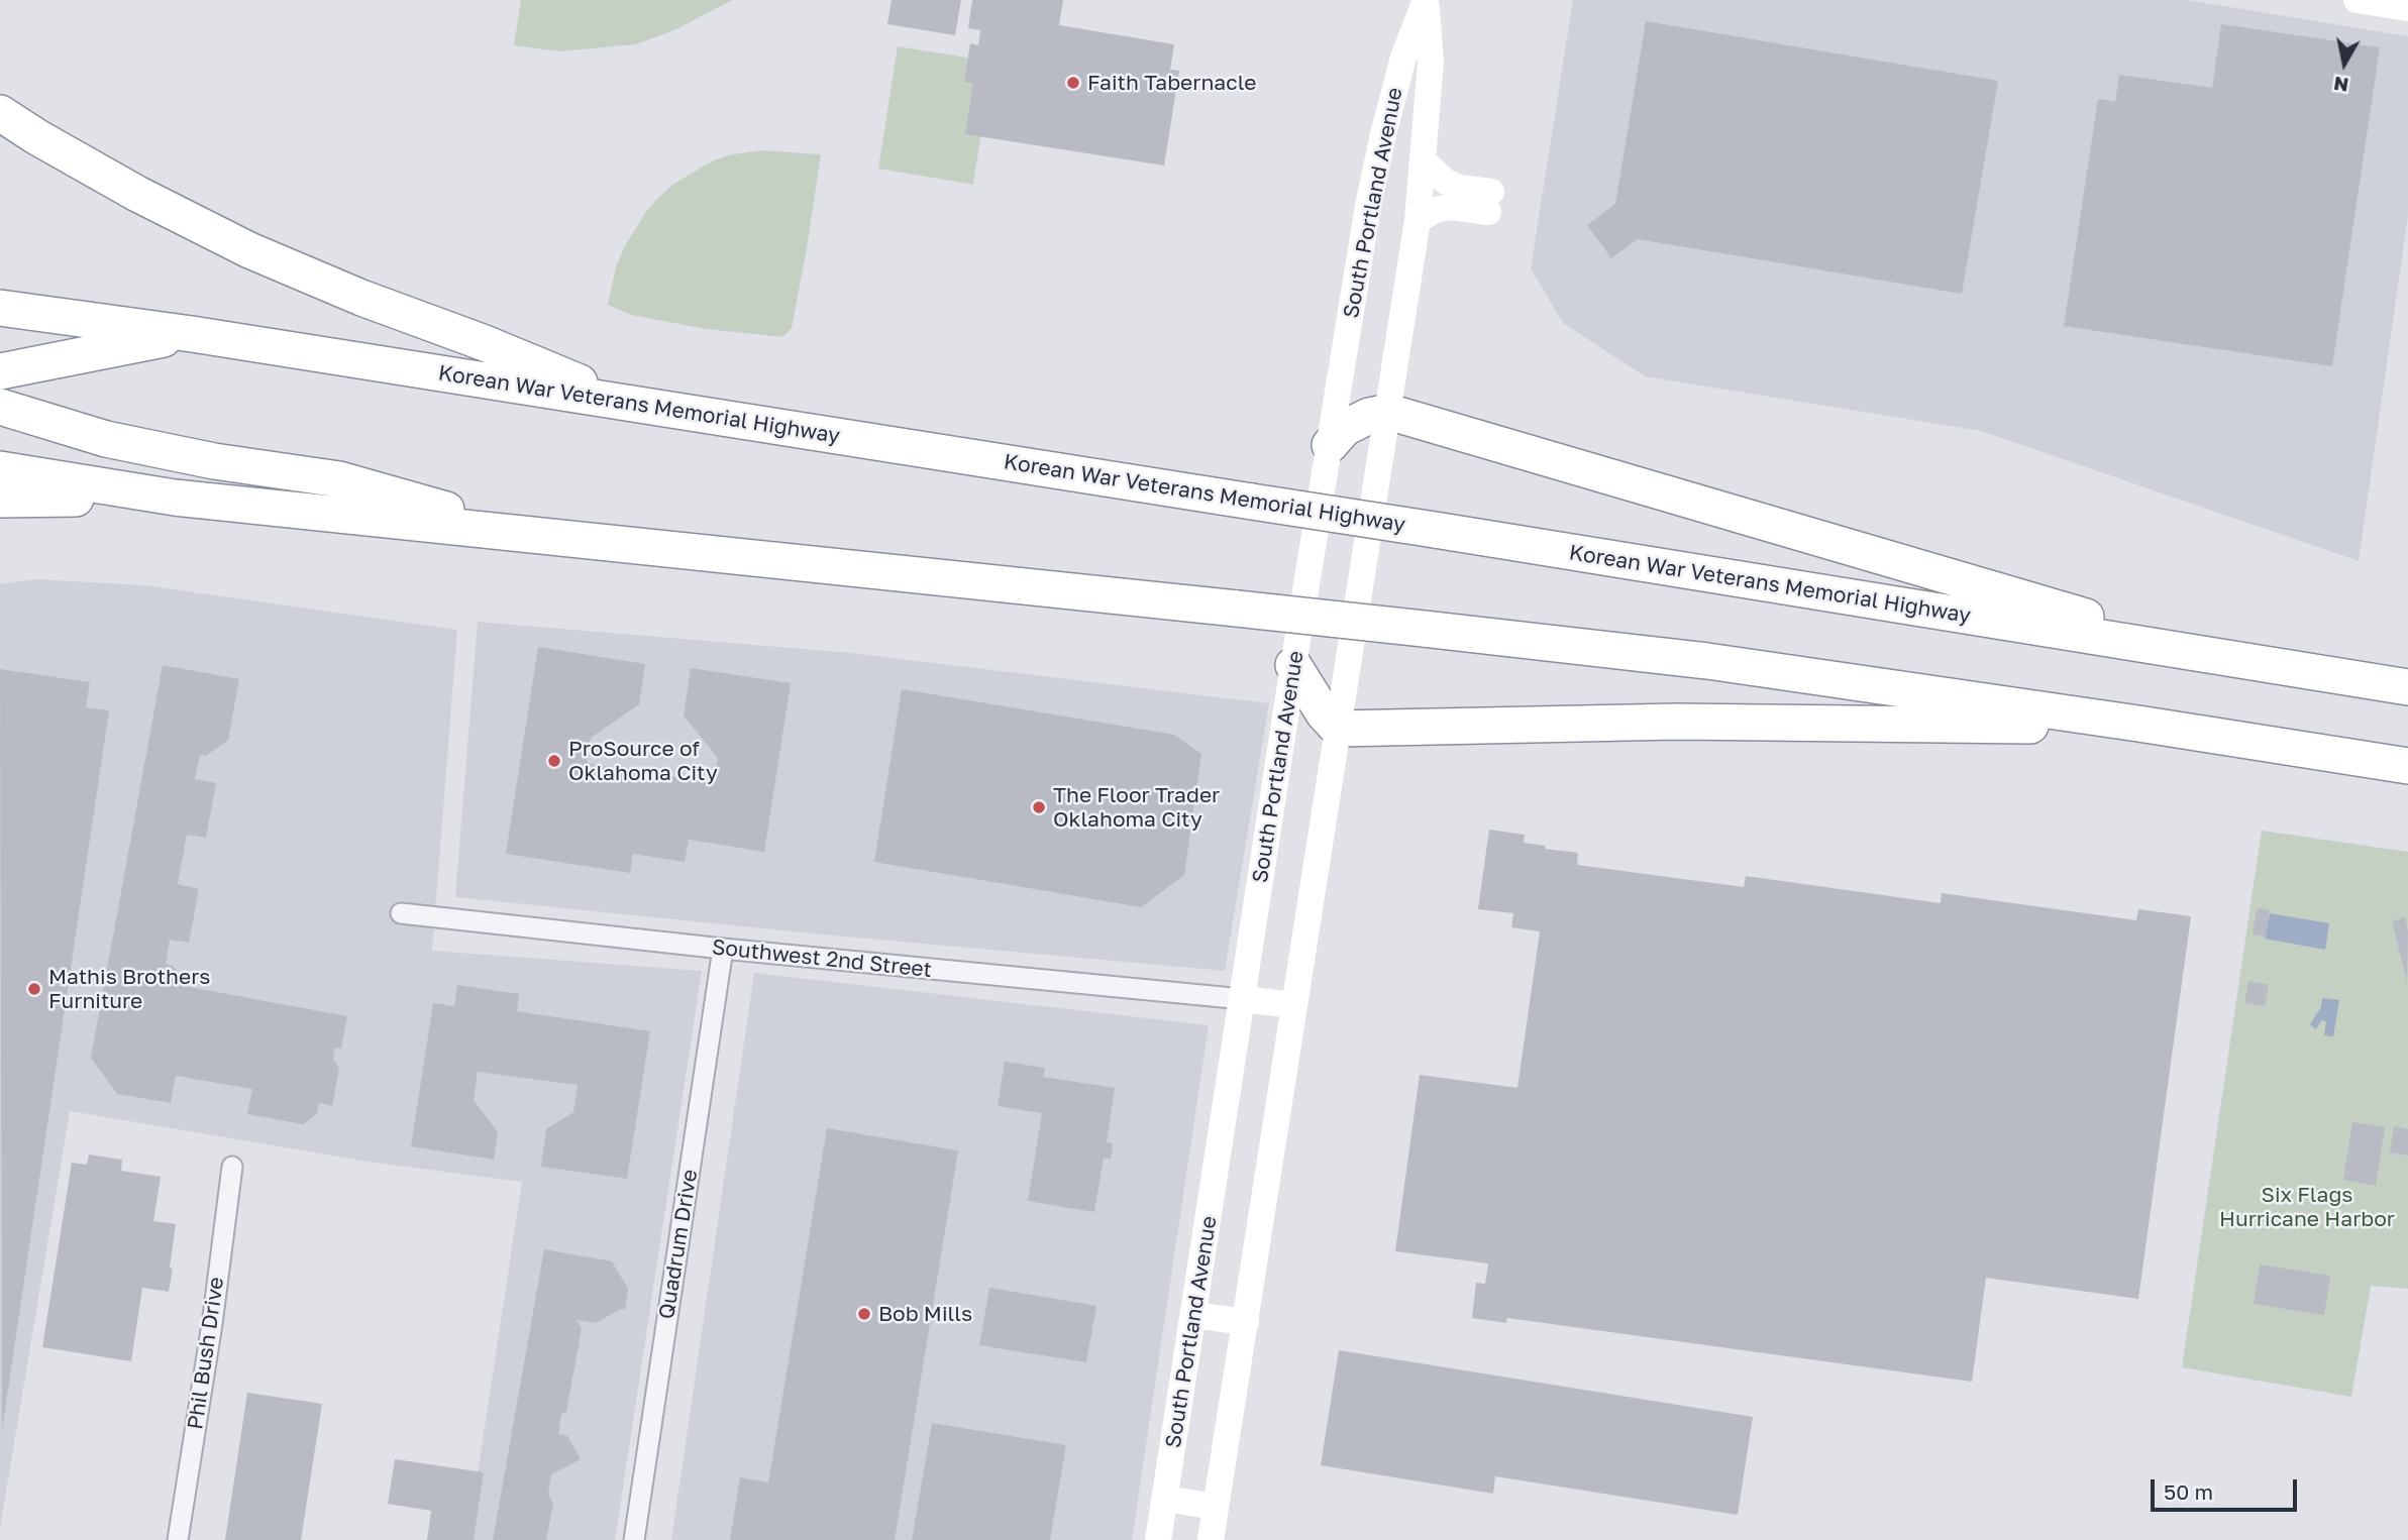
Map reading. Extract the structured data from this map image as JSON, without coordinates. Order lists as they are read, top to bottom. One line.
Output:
{"streets":{"highway":["Korean War Veterans Memorial Highway"],"main road":["South Portland Avenue"],"street":["Southwest 2nd Street","Quadrum Drive","Phil Bush Drive"]},"crossings":[["South Portland Avenue","Southwest 2nd Street"],["Southwest 2nd Street","Quadrum Drive"]],"parks":["Six Flags Hurricane Harbor"],"places":["Faith Tabernacle","ProSource of Oklahoma City","The Floor Trader Oklahoma City","Mathis Brothers Furniture","Bob Mills"],"scale_bar":"50 m","north":"bottom"}
